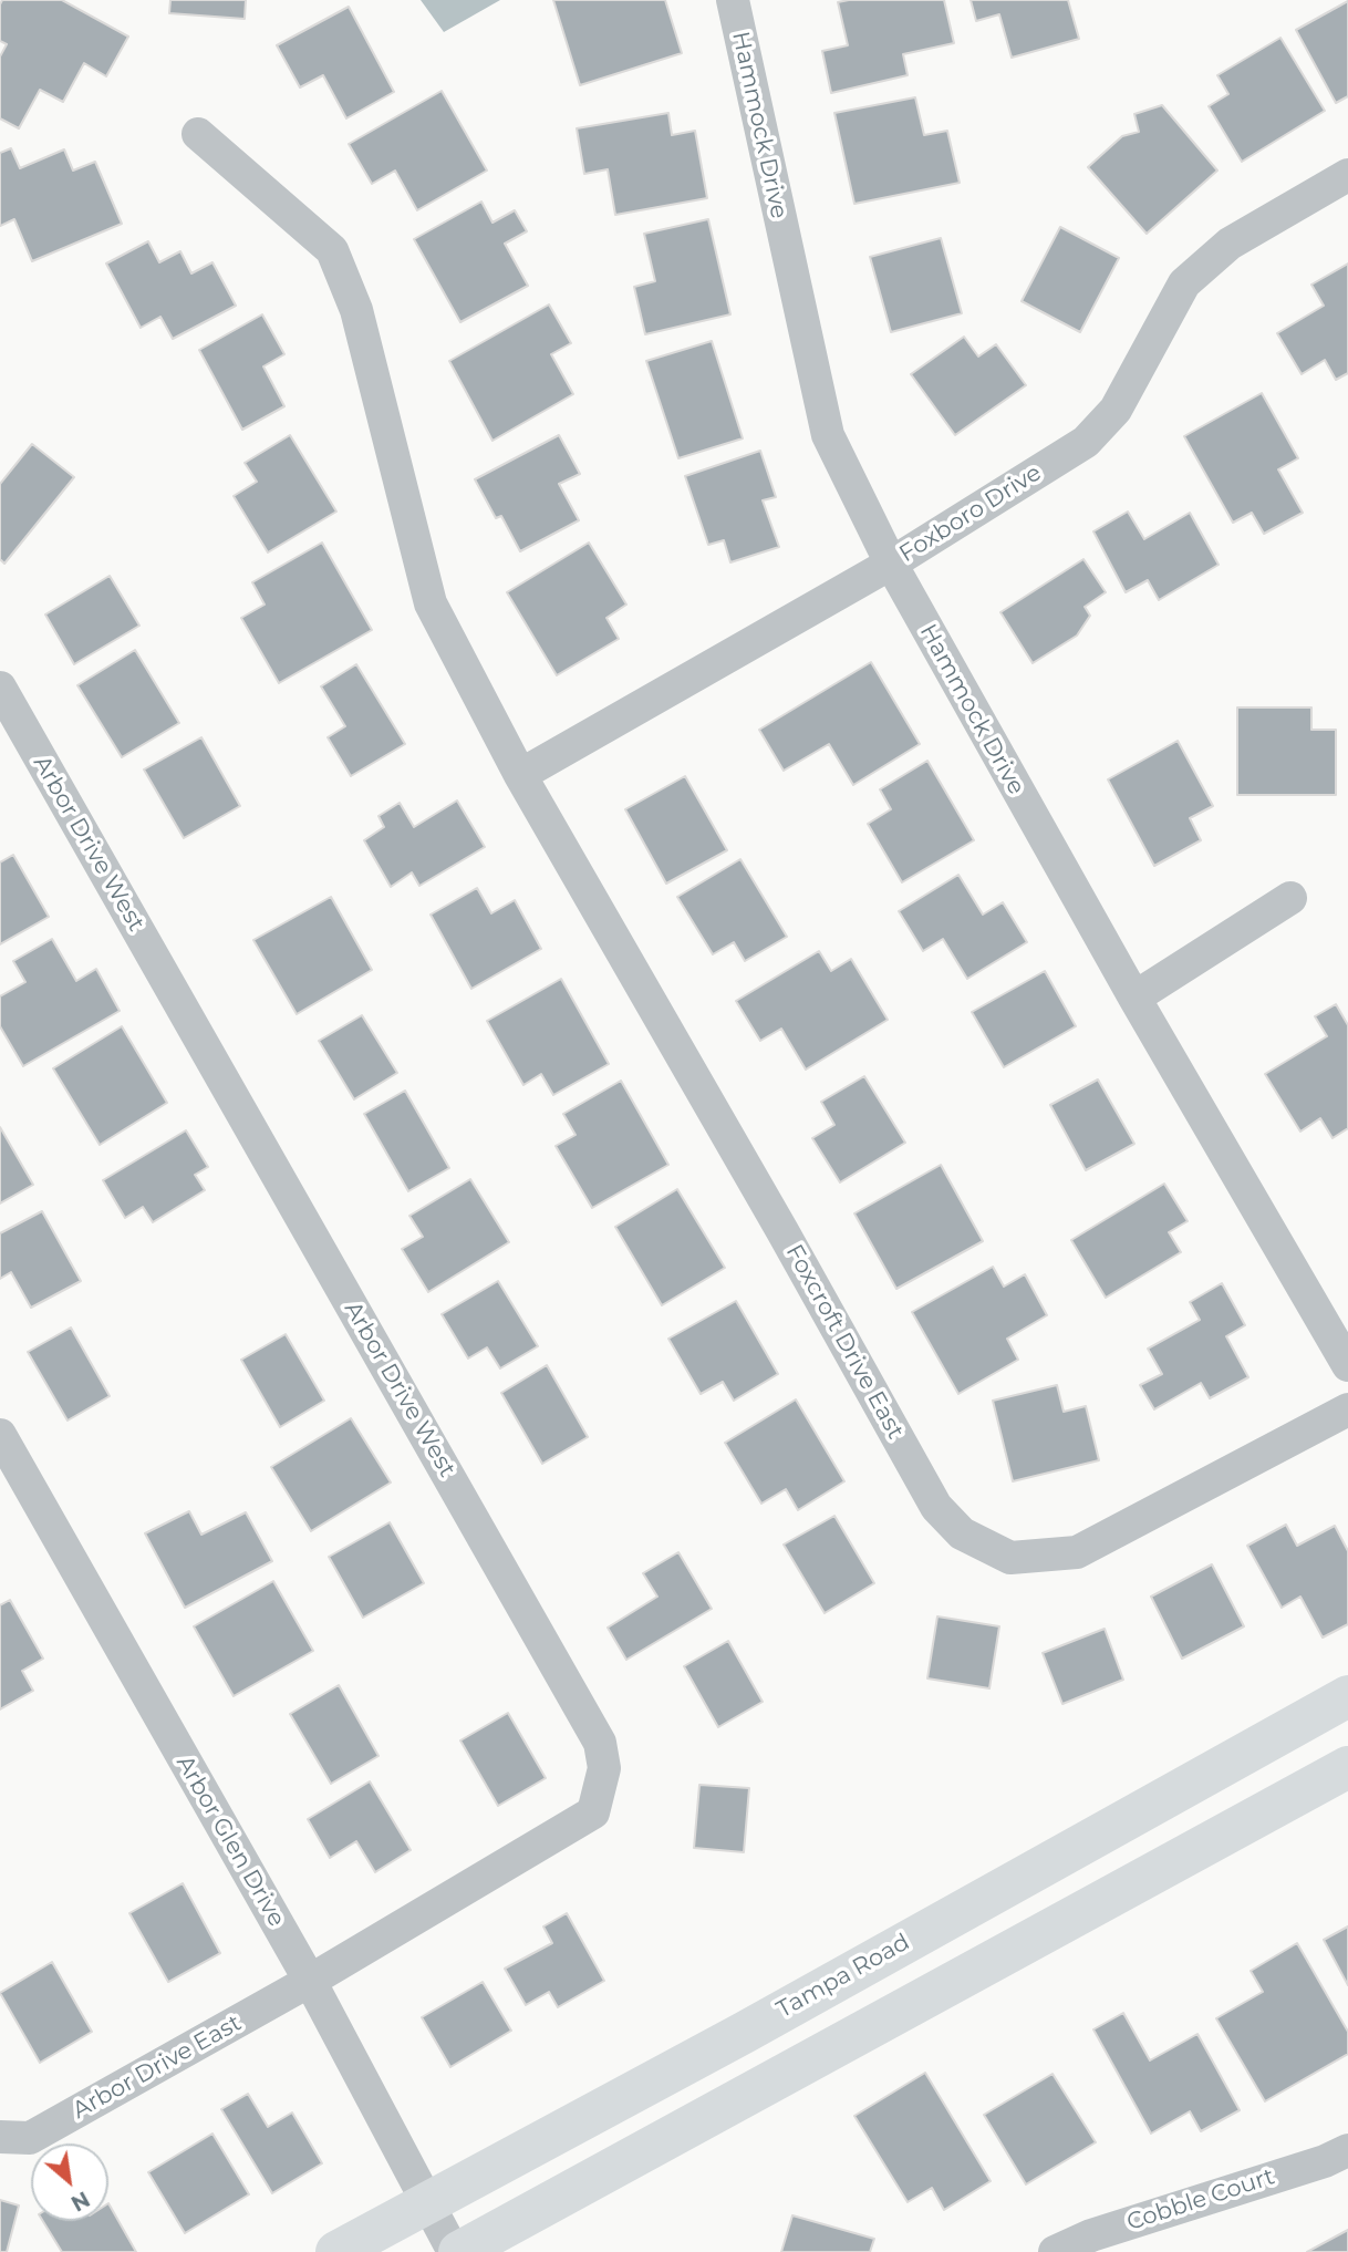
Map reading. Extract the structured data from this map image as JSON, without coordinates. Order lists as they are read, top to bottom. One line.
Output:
{"streets":{"main road":["Tampa Road"],"street":["Hammock Drive","Foxboro Drive","Arbor Drive West","Foxcroft Drive East","Arbor Glen Drive","Arbor Drive East","Cobble Court"]},"crossings":[["Hammock Drive","Foxboro Drive"],["Foxboro Drive","Foxcroft Drive East"],["Arbor Drive West","Arbor Glen Drive"],["Arbor Drive West","Arbor Drive East"],["Arbor Glen Drive","Tampa Road"],["Arbor Glen Drive","Arbor Drive East"]],"north":"bottom right"}
